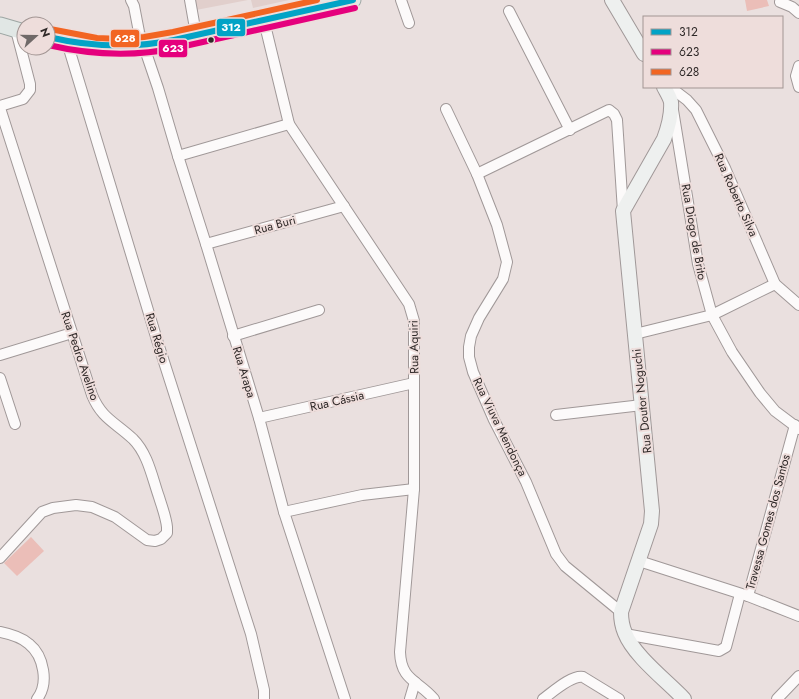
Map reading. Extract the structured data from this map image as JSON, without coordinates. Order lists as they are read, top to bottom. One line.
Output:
{"streets":{"street":["Rua Roberto Silva","Rua Buri","Rua Diogo de Brito","Rua Régio","Rua Aquiri","Rua Pedro Avelino","Rua Arapa","Rua Cássia","Rua Doutor Noguchi","Rua Viuva Mendonça","Travessa Gomes dos Santos"]},"crossings":[["Rua Roberto Silva","Rua Diogo de Brito"],["Rua Buri","Rua Aquiri"],["Rua Buri","Rua Arapa"],["Rua Diogo de Brito","Travessa Gomes dos Santos"],["Rua Aquiri","Rua Cássia"],["Rua Arapa","Rua Cássia"],["Rua Doutor Noguchi","Rua Viuva Mendonça"],["Rua Doutor Noguchi","Travessa Gomes dos Santos"]],"lines":["transit line 312","transit line 628","transit line 623"],"legend":["312","623","628"],"north":"right"}
